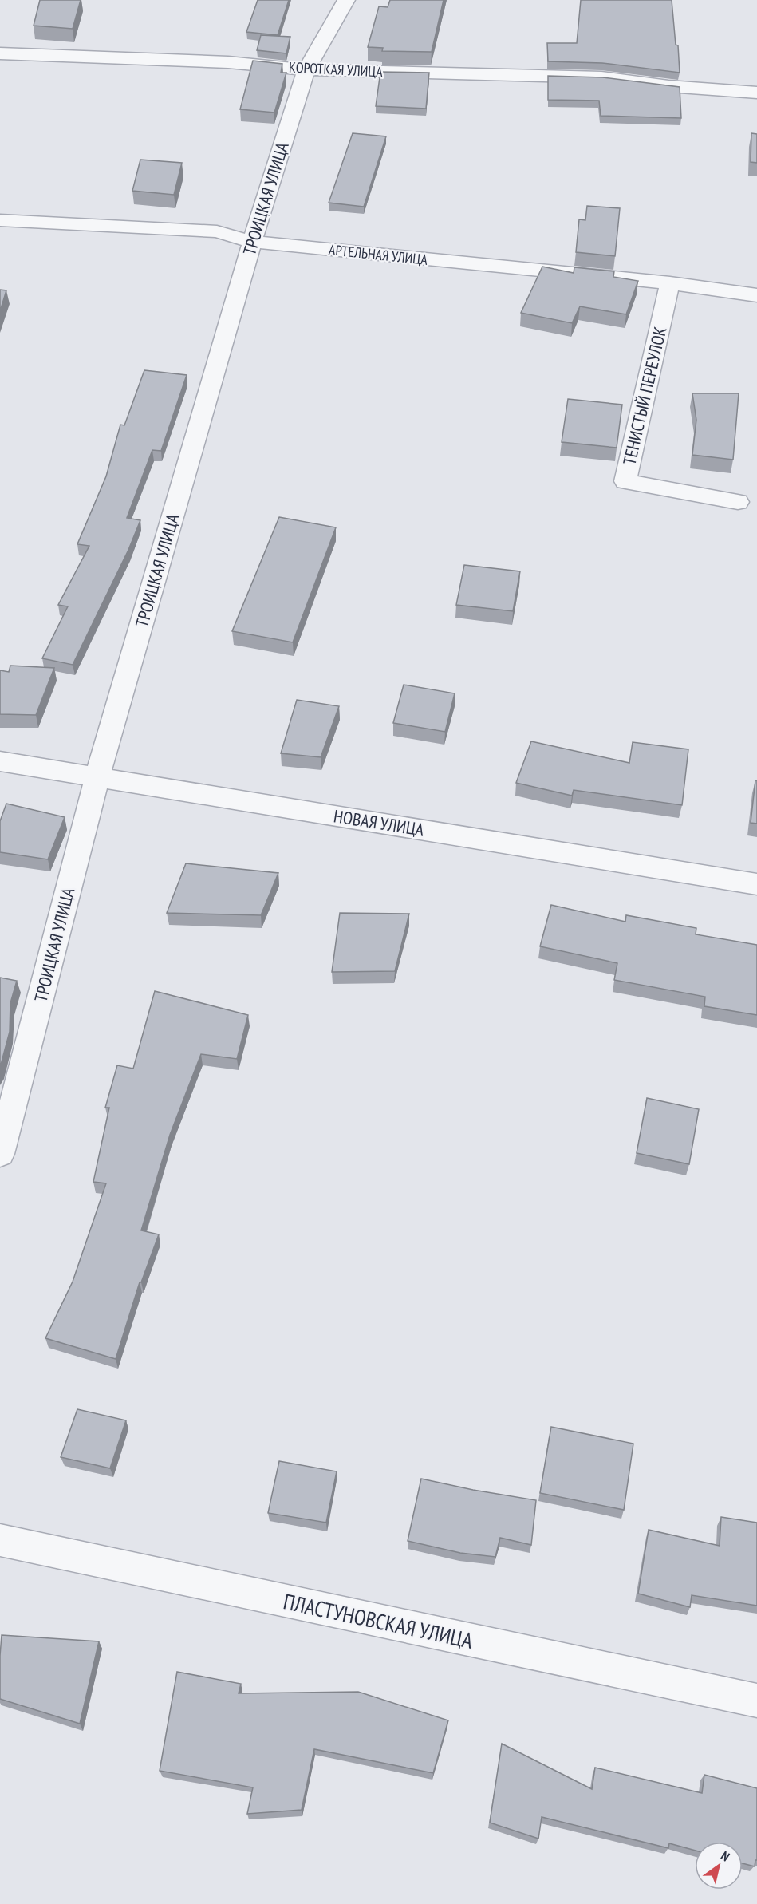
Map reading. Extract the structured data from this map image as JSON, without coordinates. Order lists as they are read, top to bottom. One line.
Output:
{"streets":{"street":["КОРОТКАЯ УЛИЦА","ТРОИЦКАЯ УЛИЦА","АРТЕЛЬНАЯ УЛИЦА","ТЕНИСТЫЙ ПЕРЕУЛОК","НОВАЯ УЛИЦА","ПЛАСТУНОВСКАЯ УЛИЦА"]},"crossings":[["КОРОТКАЯ УЛИЦА","ТРОИЦКАЯ УЛИЦА"],["ТРОИЦКАЯ УЛИЦА","АРТЕЛЬНАЯ УЛИЦА"],["ТРОИЦКАЯ УЛИЦА","НОВАЯ УЛИЦА"],["АРТЕЛЬНАЯ УЛИЦА","ТЕНИСТЫЙ ПЕРЕУЛОК"]],"north":"top right"}
